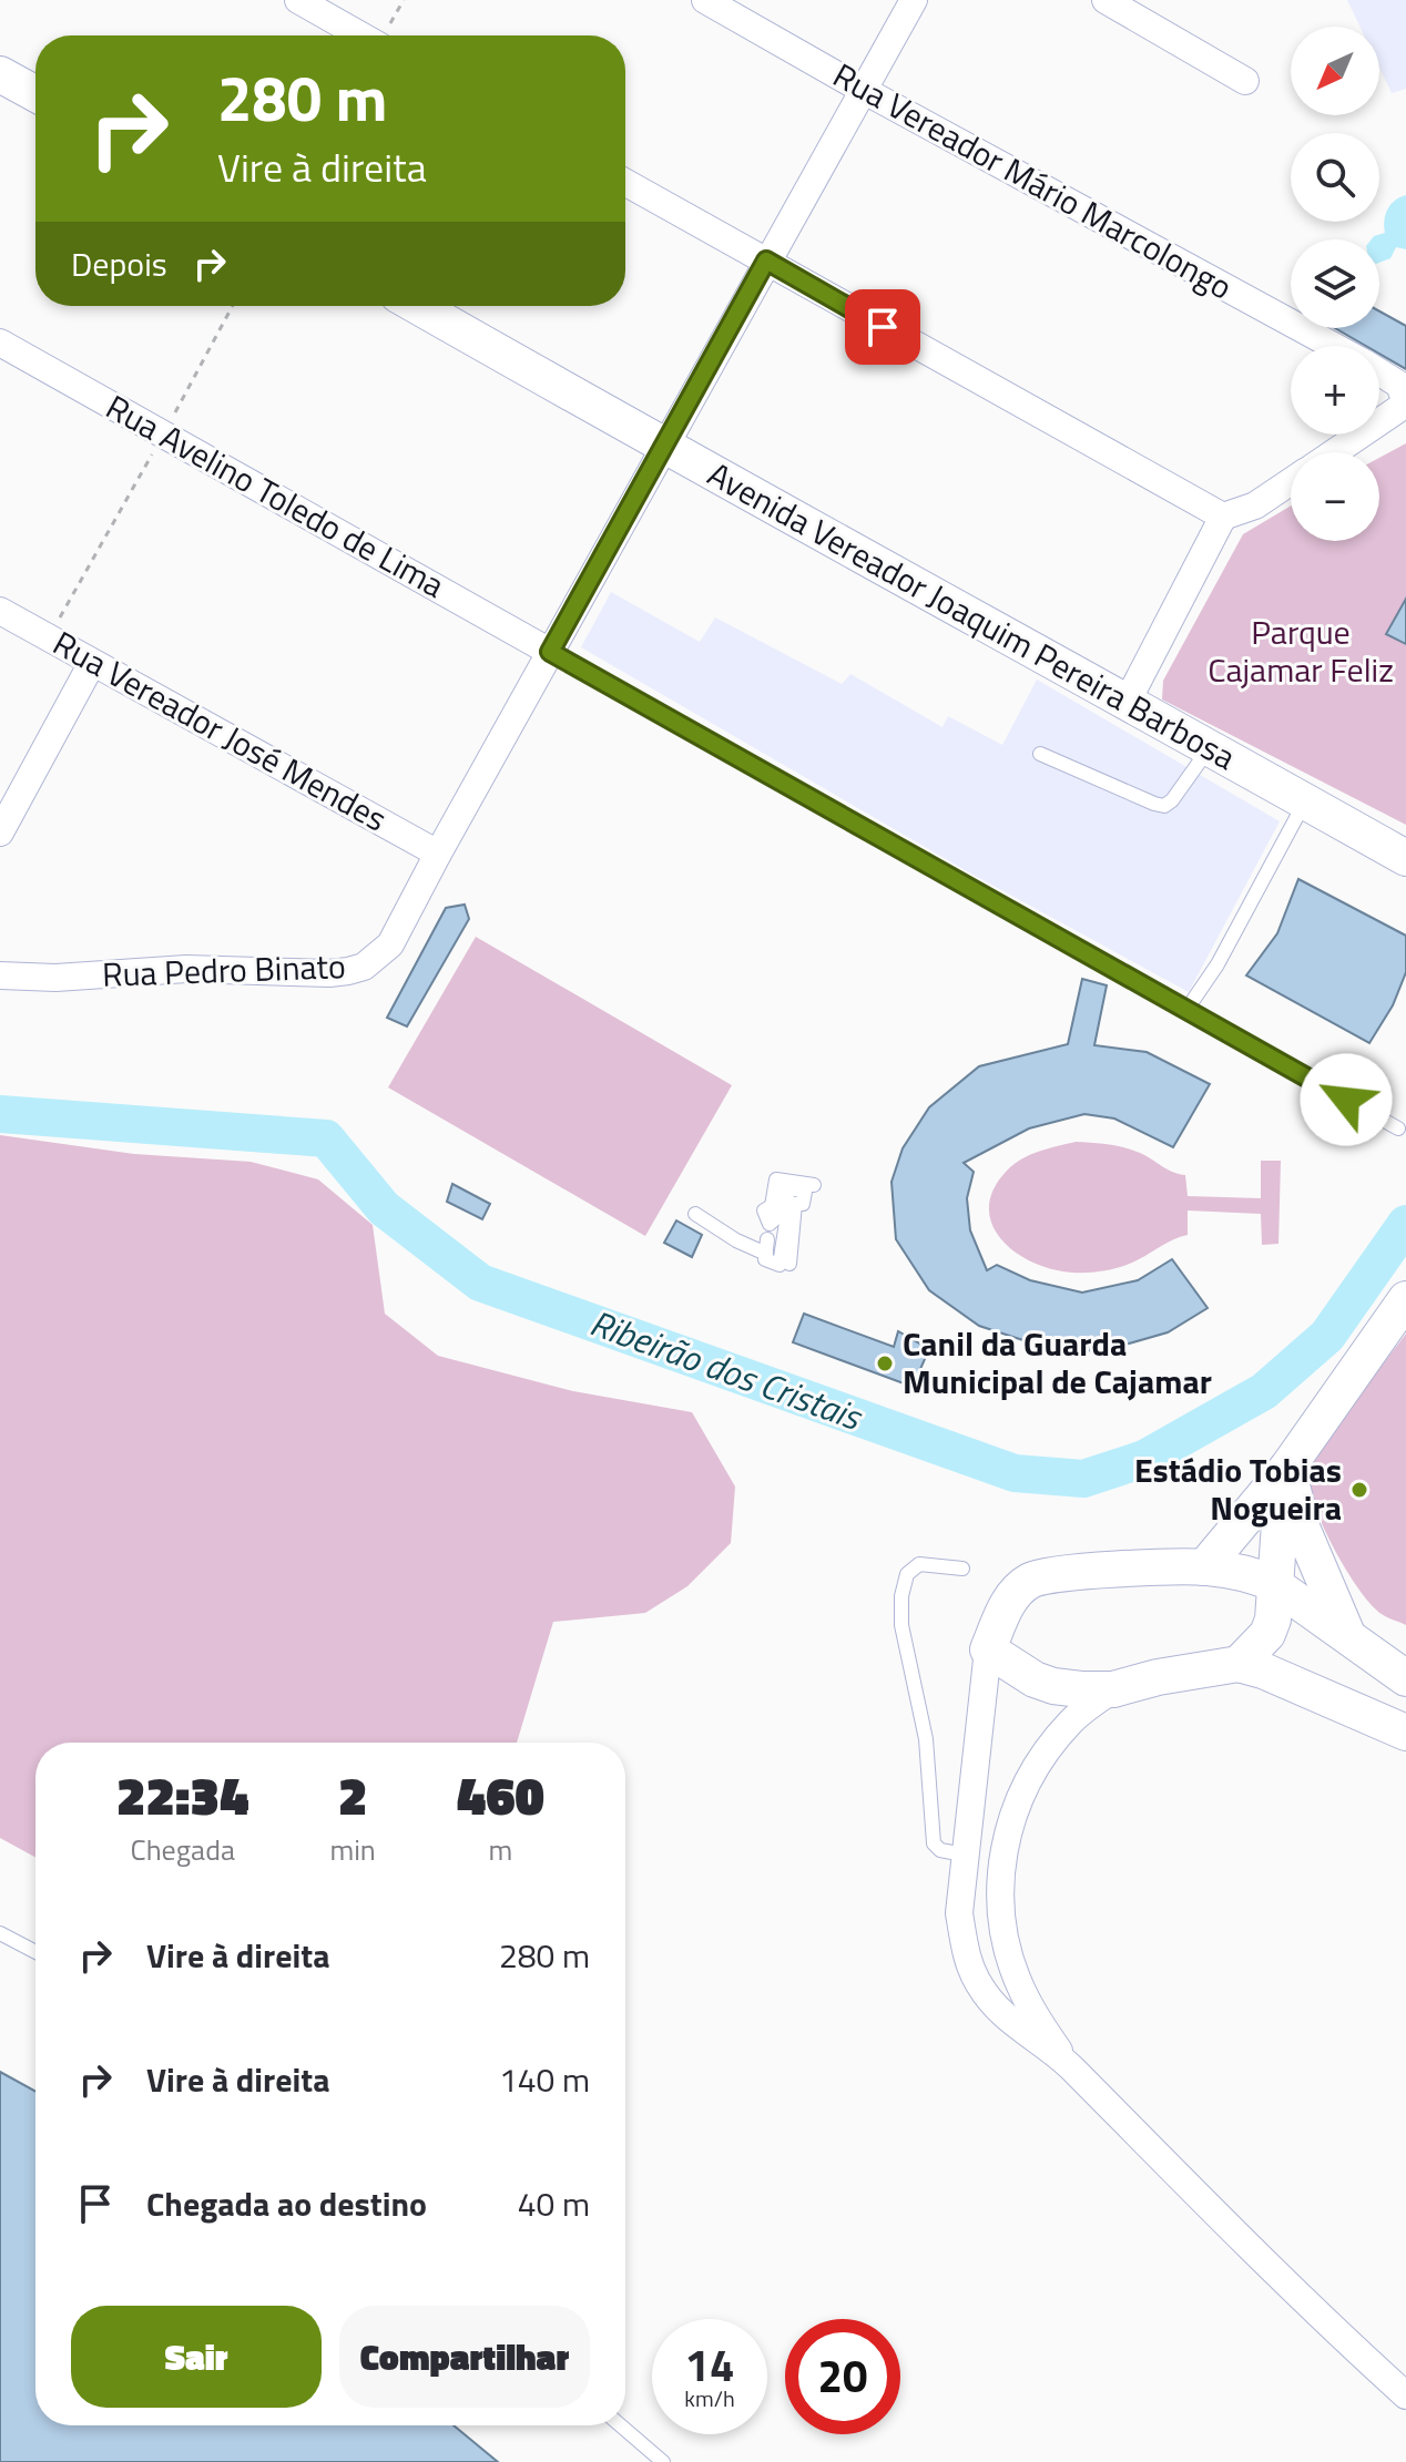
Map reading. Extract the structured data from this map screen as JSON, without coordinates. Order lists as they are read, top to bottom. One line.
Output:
{"streets":{"street":["Rua Vereador Mário Marcolongo","Rua Avelino Toledo de Lima","Avenida Vereador Joaquim Pereira Barbosa","Rua Vereador José Mendes","Rua Pedro Binato"]},"crossings":[["Rua Vereador Mário Marcolongo","Rua Pedro Binato"],["Rua Avelino Toledo de Lima","Rua Pedro Binato"],["Avenida Vereador Joaquim Pereira Barbosa","Rua Pedro Binato"],["Rua Vereador José Mendes","Rua Pedro Binato"]],"water":["Ribeirão dos Cristais"],"parks":["Parque Cajamar Feliz"],"places":["Canil da Guarda Municipal de Cajamar","Estádio Tobias Nogueira"],"north":"bottom left","page":{"map_buttons":["+","−"],"turn":["280 m","Vire à direita"],"then":"Depois","eta":["22:34","Chegada","2","min","460","m"],"list":[{"name":"Vire à direita","value":"280 m"},{"name":"Vire à direita","value":"140 m"},{"name":"Chegada ao destino","value":"40 m"}],"buttons":["Sair","Compartilhar"],"speed":"14 km/h","limit":"20"}}
